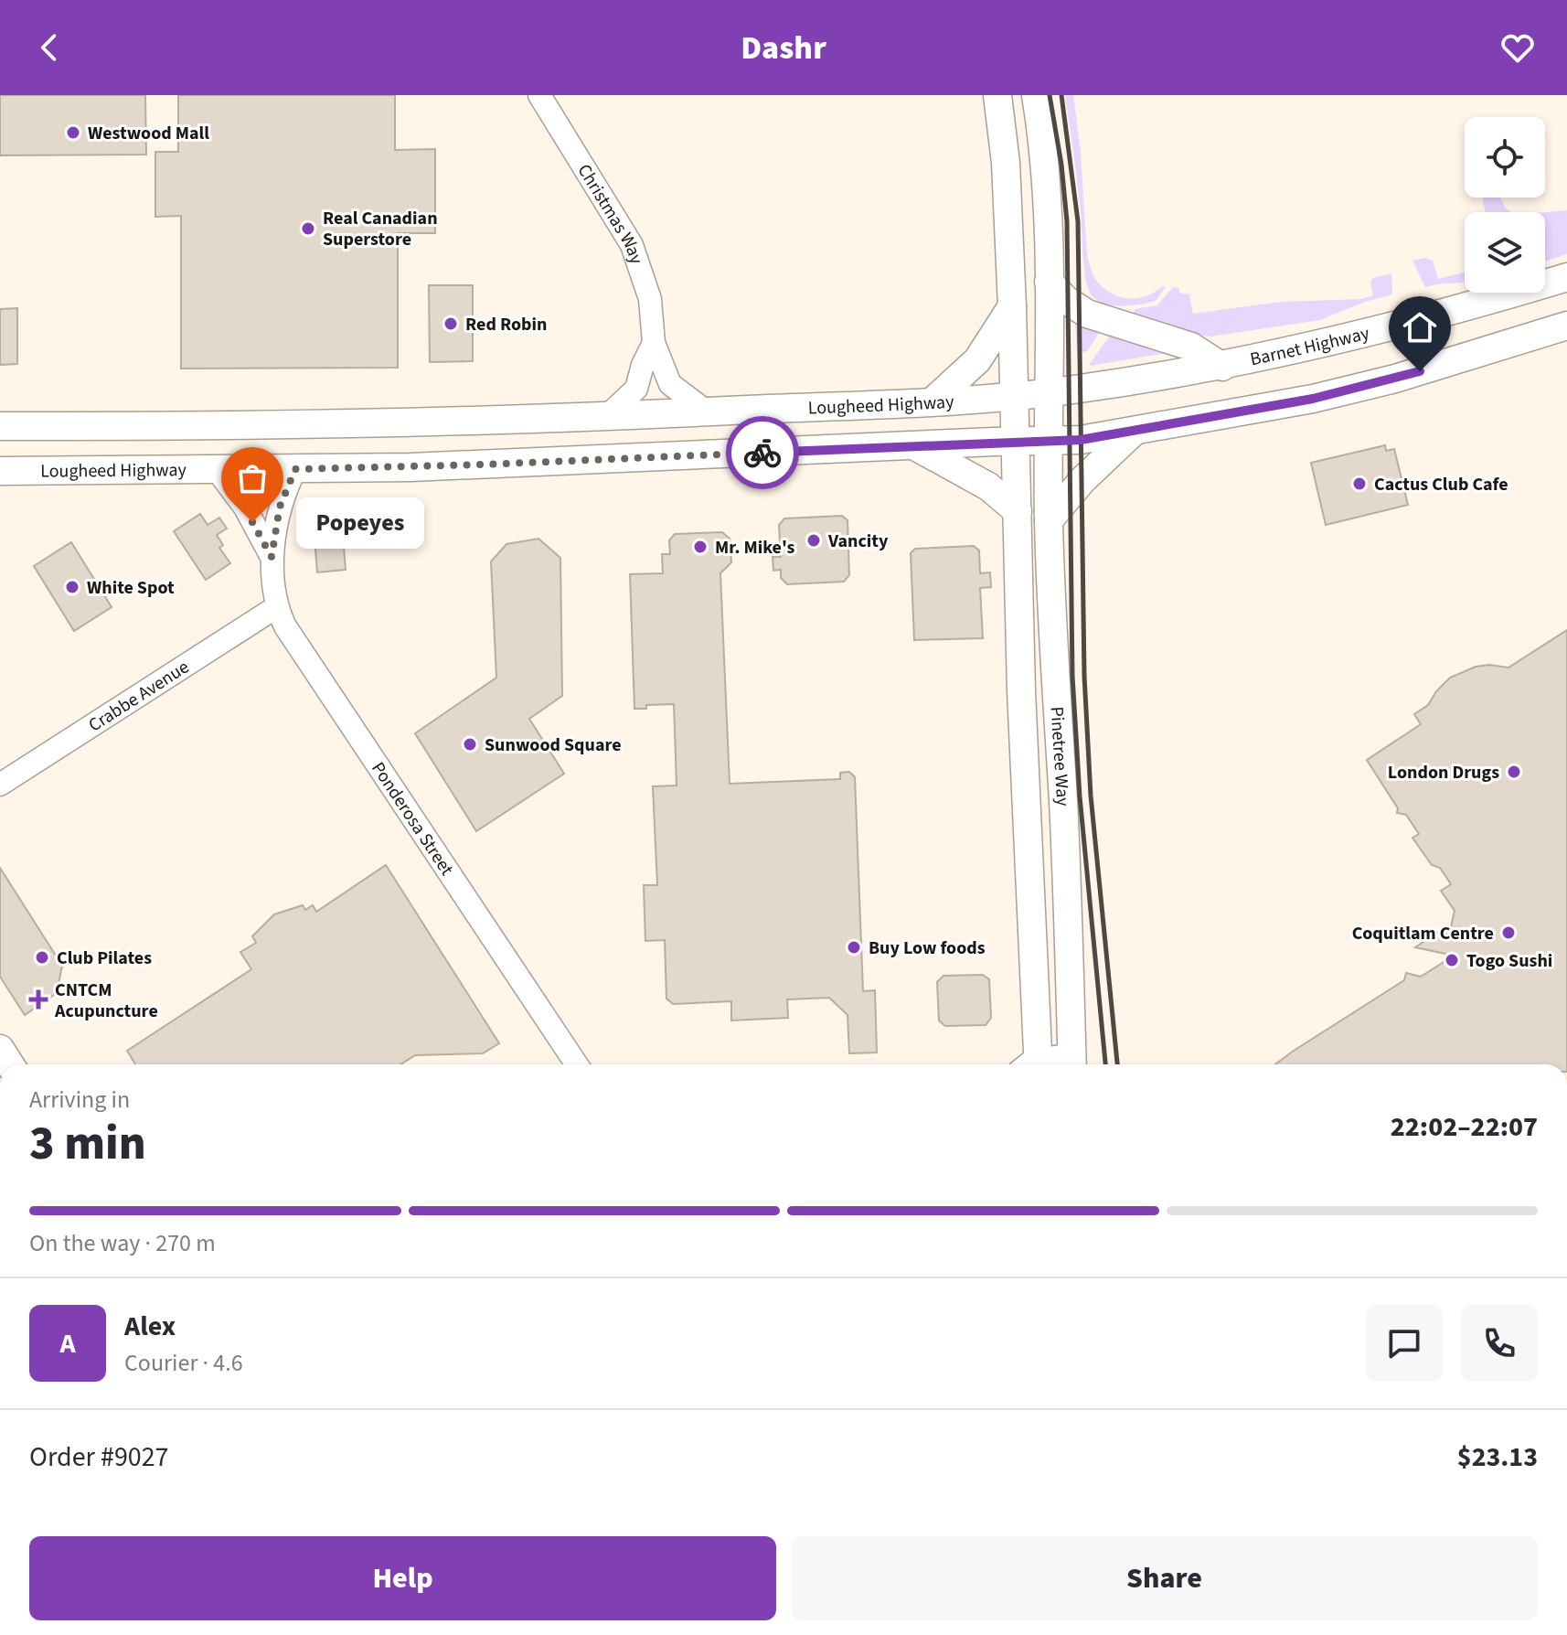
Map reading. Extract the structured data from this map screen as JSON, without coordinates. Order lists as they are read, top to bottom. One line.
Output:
{"streets":{"main road":["Barnet Highway","Lougheed Highway","Pinetree Way"],"street":["Christmas Way","Crabbe Avenue","Ponderosa Street"]},"crossings":[["Christmas Way","Lougheed Highway"],["Barnet Highway","Lougheed Highway"],["Lougheed Highway","Pinetree Way"],["Lougheed Highway","Ponderosa Street"],["Crabbe Avenue","Ponderosa Street"]],"places":{"other":["Westwood Mall","Real Canadian Superstore","Red Robin","Cactus Club Cafe","Popeyes","Vancity","Mr. Mike's","White Spot","Sunwood Square","London Drugs","Coquitlam Centre","Buy Low foods","Club Pilates","Togo Sushi"],"health":["CNTCM Acupuncture"]},"page":{"header":"Dashr","bubble":"Popeyes","heading":["3 min","Arriving in","22:02–22:07"],"panel":["Alex","Courier · 4.6","Order #9027","$23.13"],"bar":"On the way · 270 m","round":"A","buttons":["Help","Share"]}}
